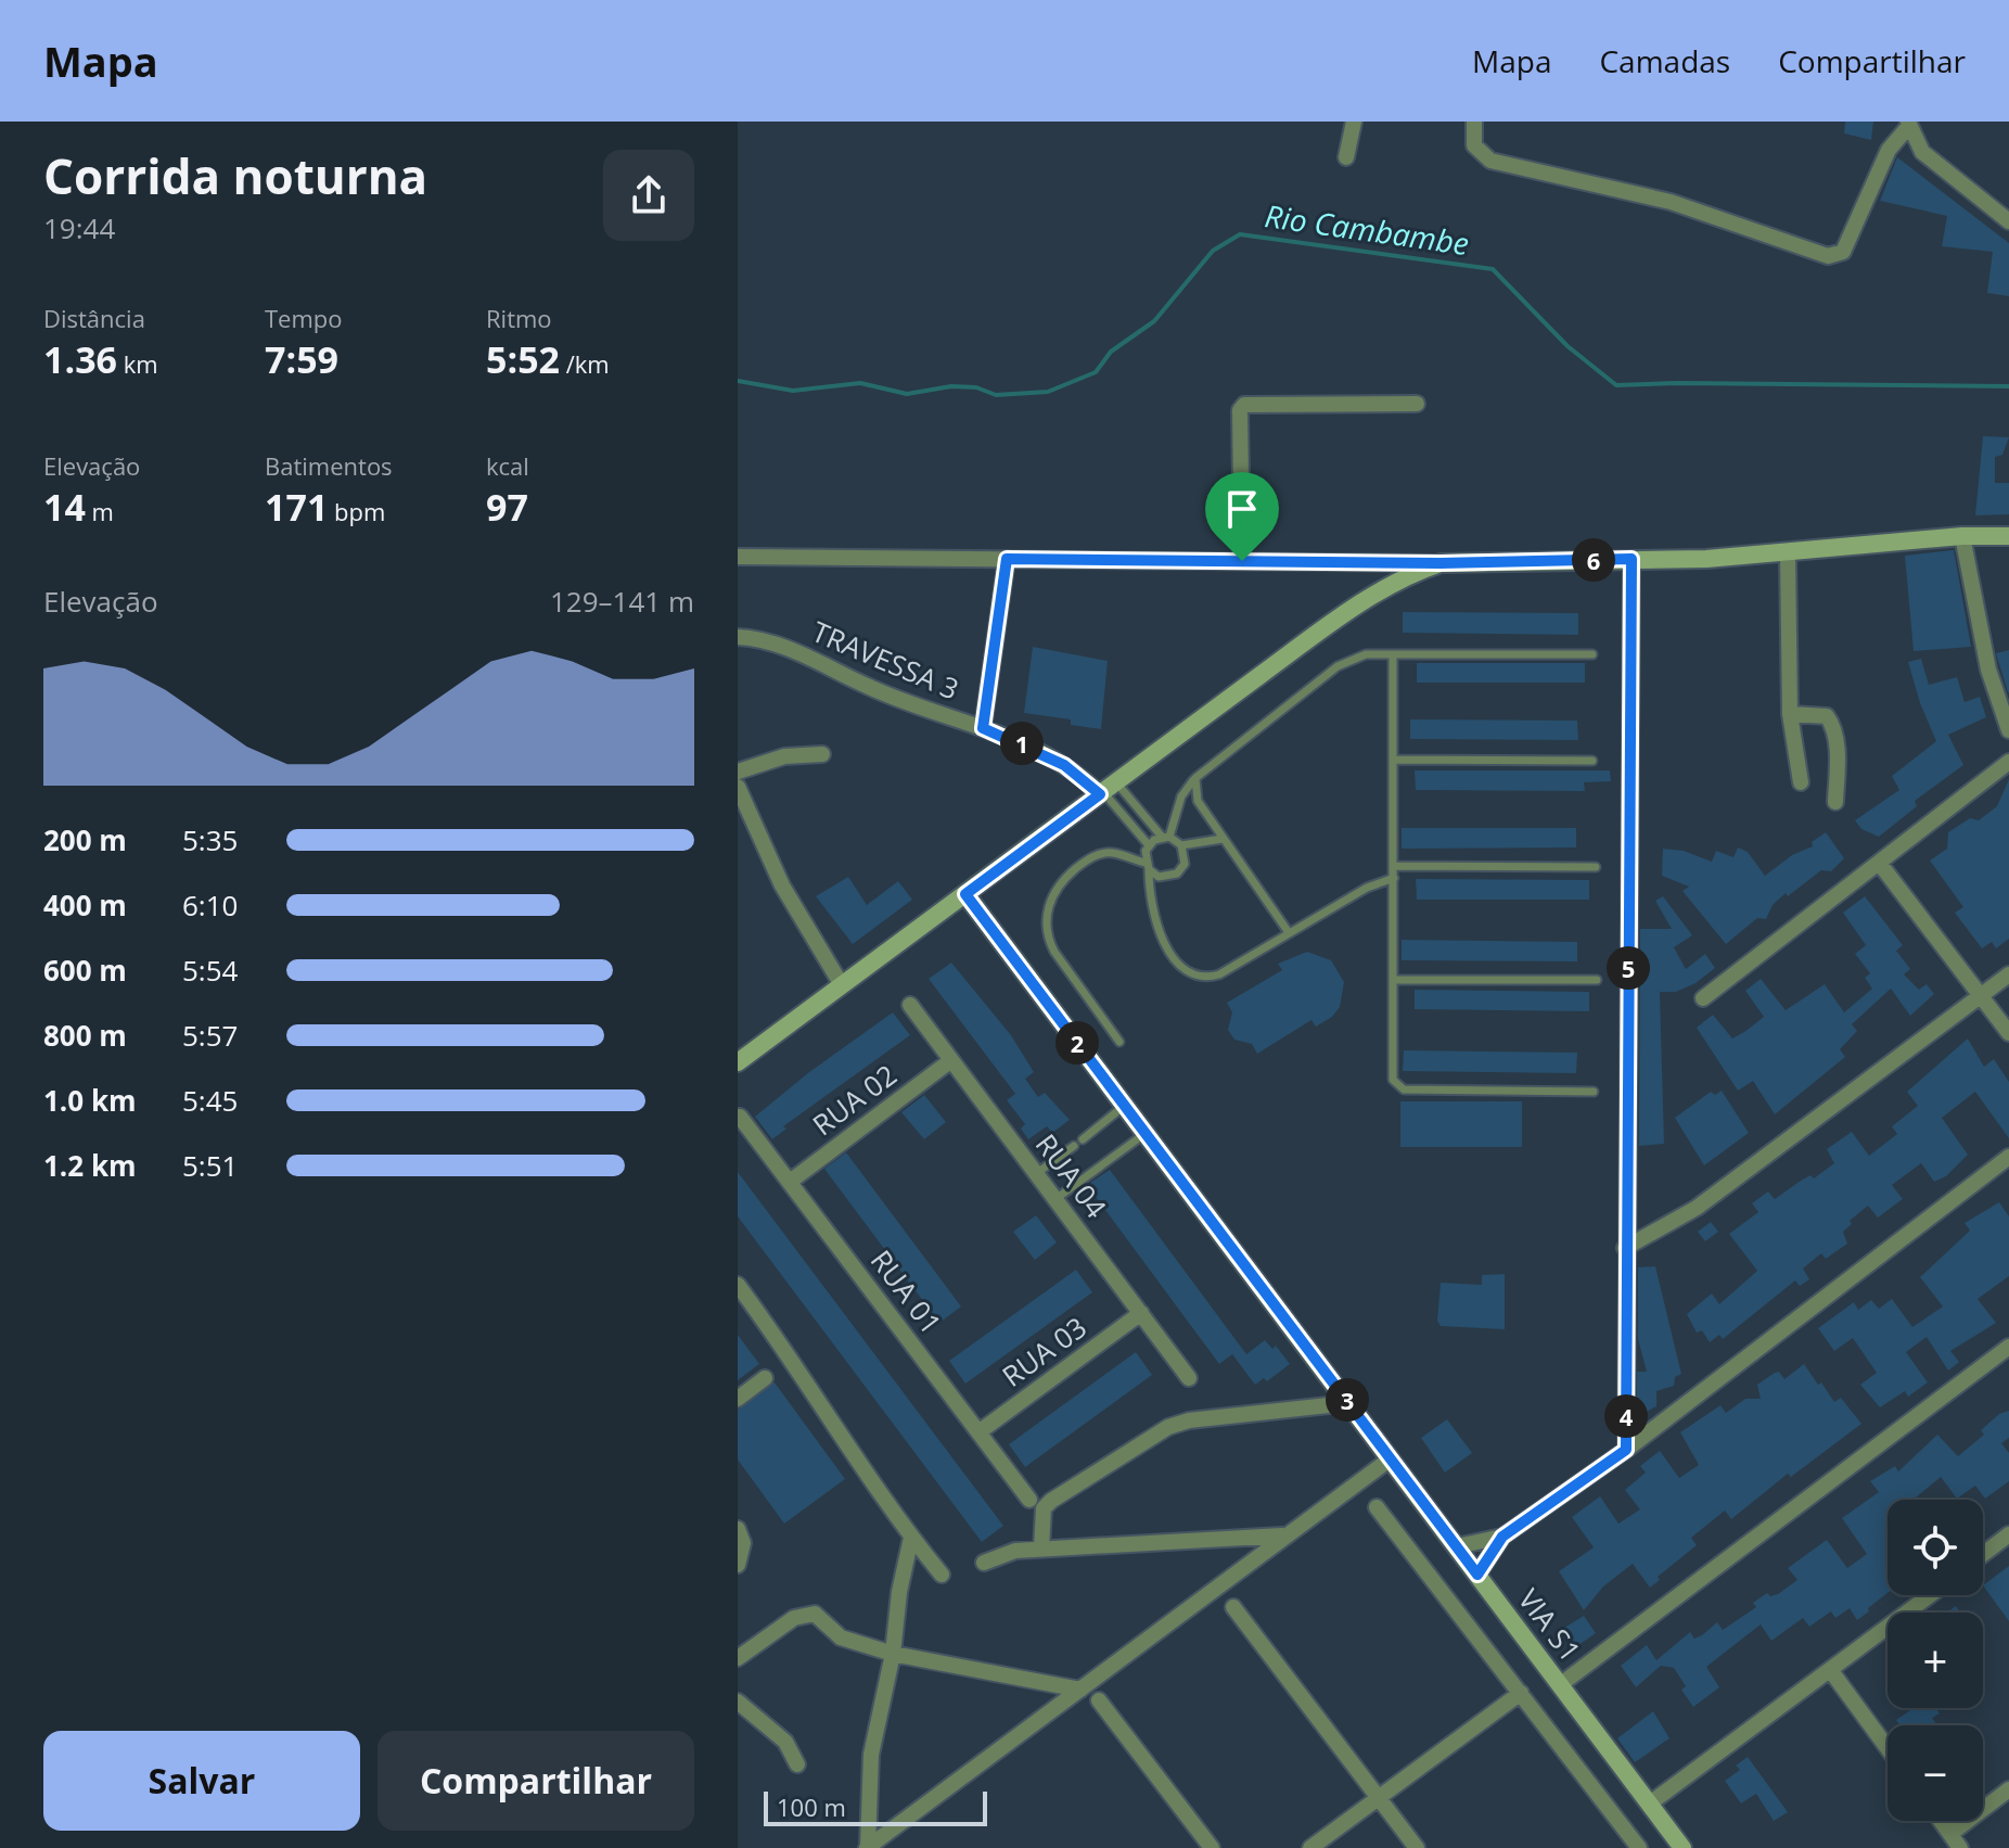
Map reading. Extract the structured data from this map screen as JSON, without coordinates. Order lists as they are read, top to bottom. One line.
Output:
{"streets":{"street":["TRAVESSA 3","RUA 02","RUA 04","RUA 01","RUA 03","VIA S1"]},"crossings":[["RUA 02","RUA 04"],["RUA 02","RUA 01"],["RUA 04","RUA 03"],["RUA 01","RUA 03"]],"water":["Rio Cambambe"],"scale_bar":"100 m","page":{"header":"Mapa","nav":["Mapa","Camadas","Compartilhar"],"heading":["Corrida noturna","19:44"],"stats":[["Distância","1.36 km"],["Tempo","7:59"],["Ritmo","5:52 /km"],["Elevação","14 m"],["Batimentos","171 bpm"],["kcal","97"]],"pins":["6","1","5","2","3","4"],"chart":["Elevação","129–141 m"],"list":[{"name":"200 m","note":"5:35"},{"name":"400 m","note":"6:10"},{"name":"600 m","note":"5:54"},{"name":"800 m","note":"5:57"},{"name":"1.0 km","note":"5:45"},{"name":"1.2 km","note":"5:51"}],"map_buttons":["+","−"],"buttons":["Salvar","Compartilhar"],"scale":"100 m"}}
